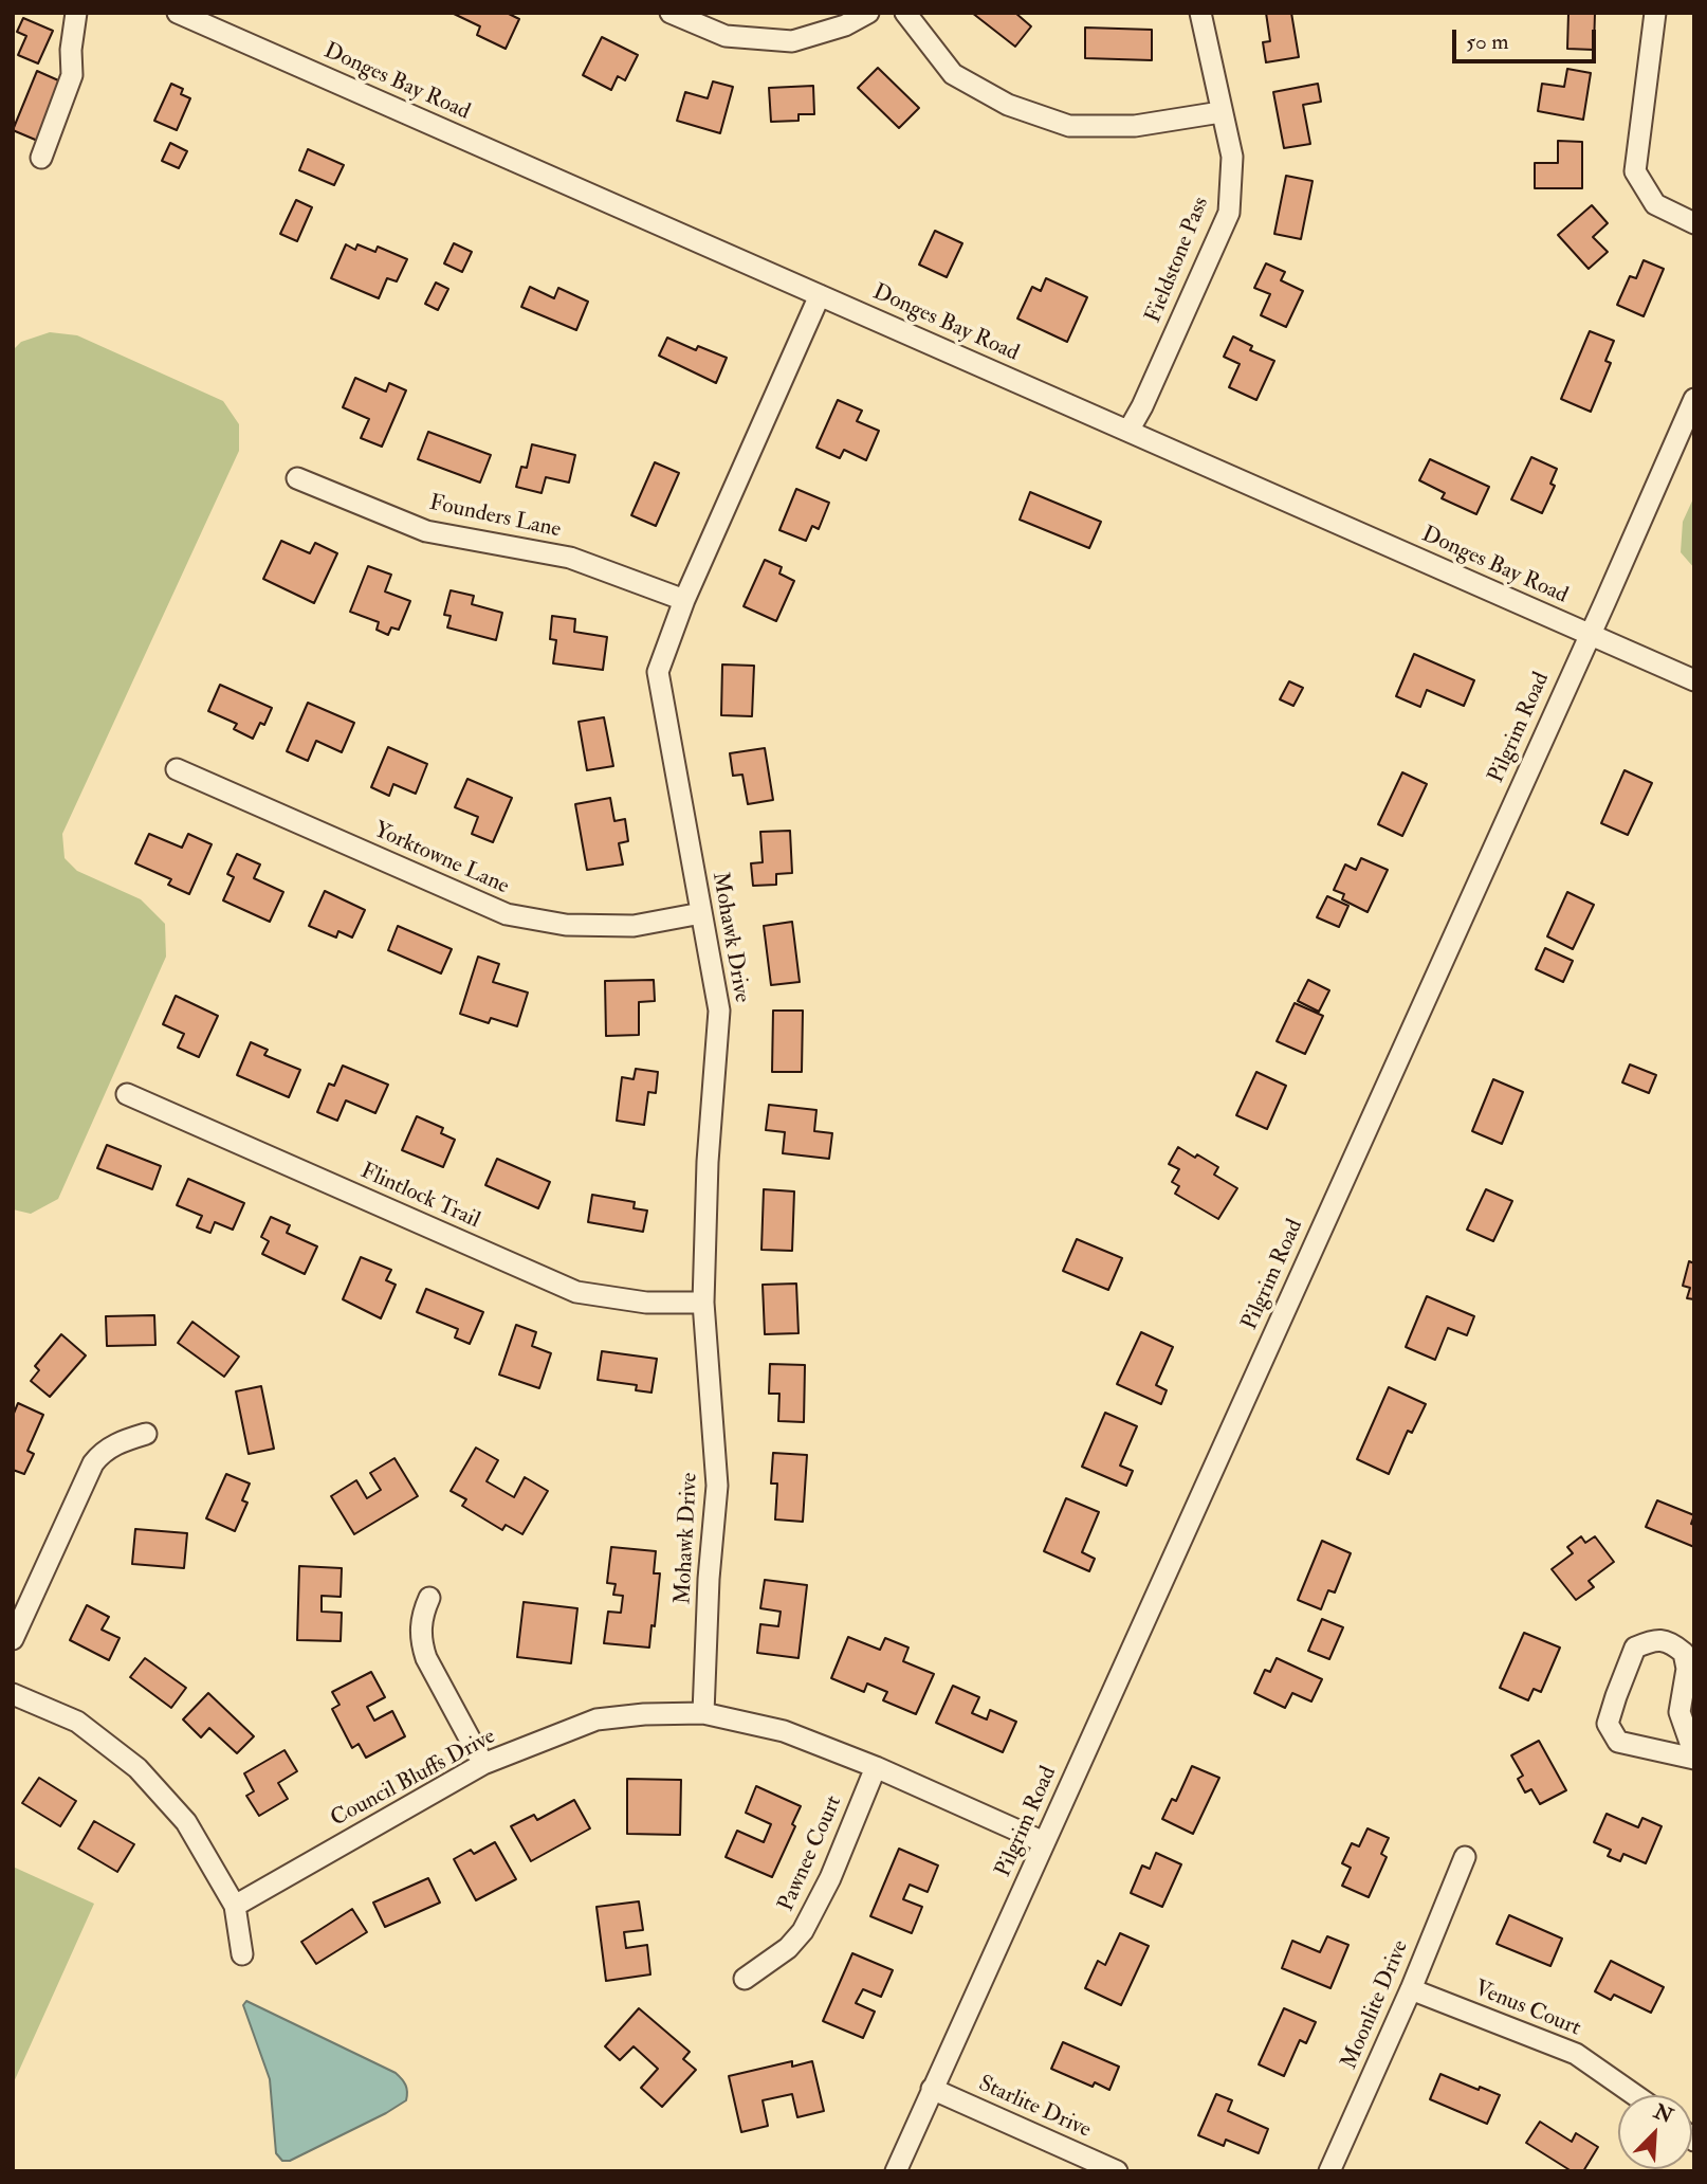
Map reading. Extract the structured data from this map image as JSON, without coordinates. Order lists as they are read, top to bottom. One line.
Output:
{"streets":{"street":["Donges Bay Road","Fieldstone Pass","Founders Lane","Pilgrim Road","Yorktowne Lane","Mohawk Drive","Flintlock Trail","Council Bluffs Drive","Pawnee Court","Moonlite Drive","Venus Court","Starlite Drive"]},"crossings":[["Donges Bay Road","Fieldstone Pass"],["Donges Bay Road","Pilgrim Road"],["Donges Bay Road","Mohawk Drive"],["Founders Lane","Mohawk Drive"],["Pilgrim Road","Council Bluffs Drive"],["Pilgrim Road","Starlite Drive"],["Yorktowne Lane","Mohawk Drive"],["Mohawk Drive","Flintlock Trail"],["Mohawk Drive","Council Bluffs Drive"],["Council Bluffs Drive","Pawnee Court"],["Moonlite Drive","Venus Court"]],"scale_bar":"50 m","north":"top right"}
